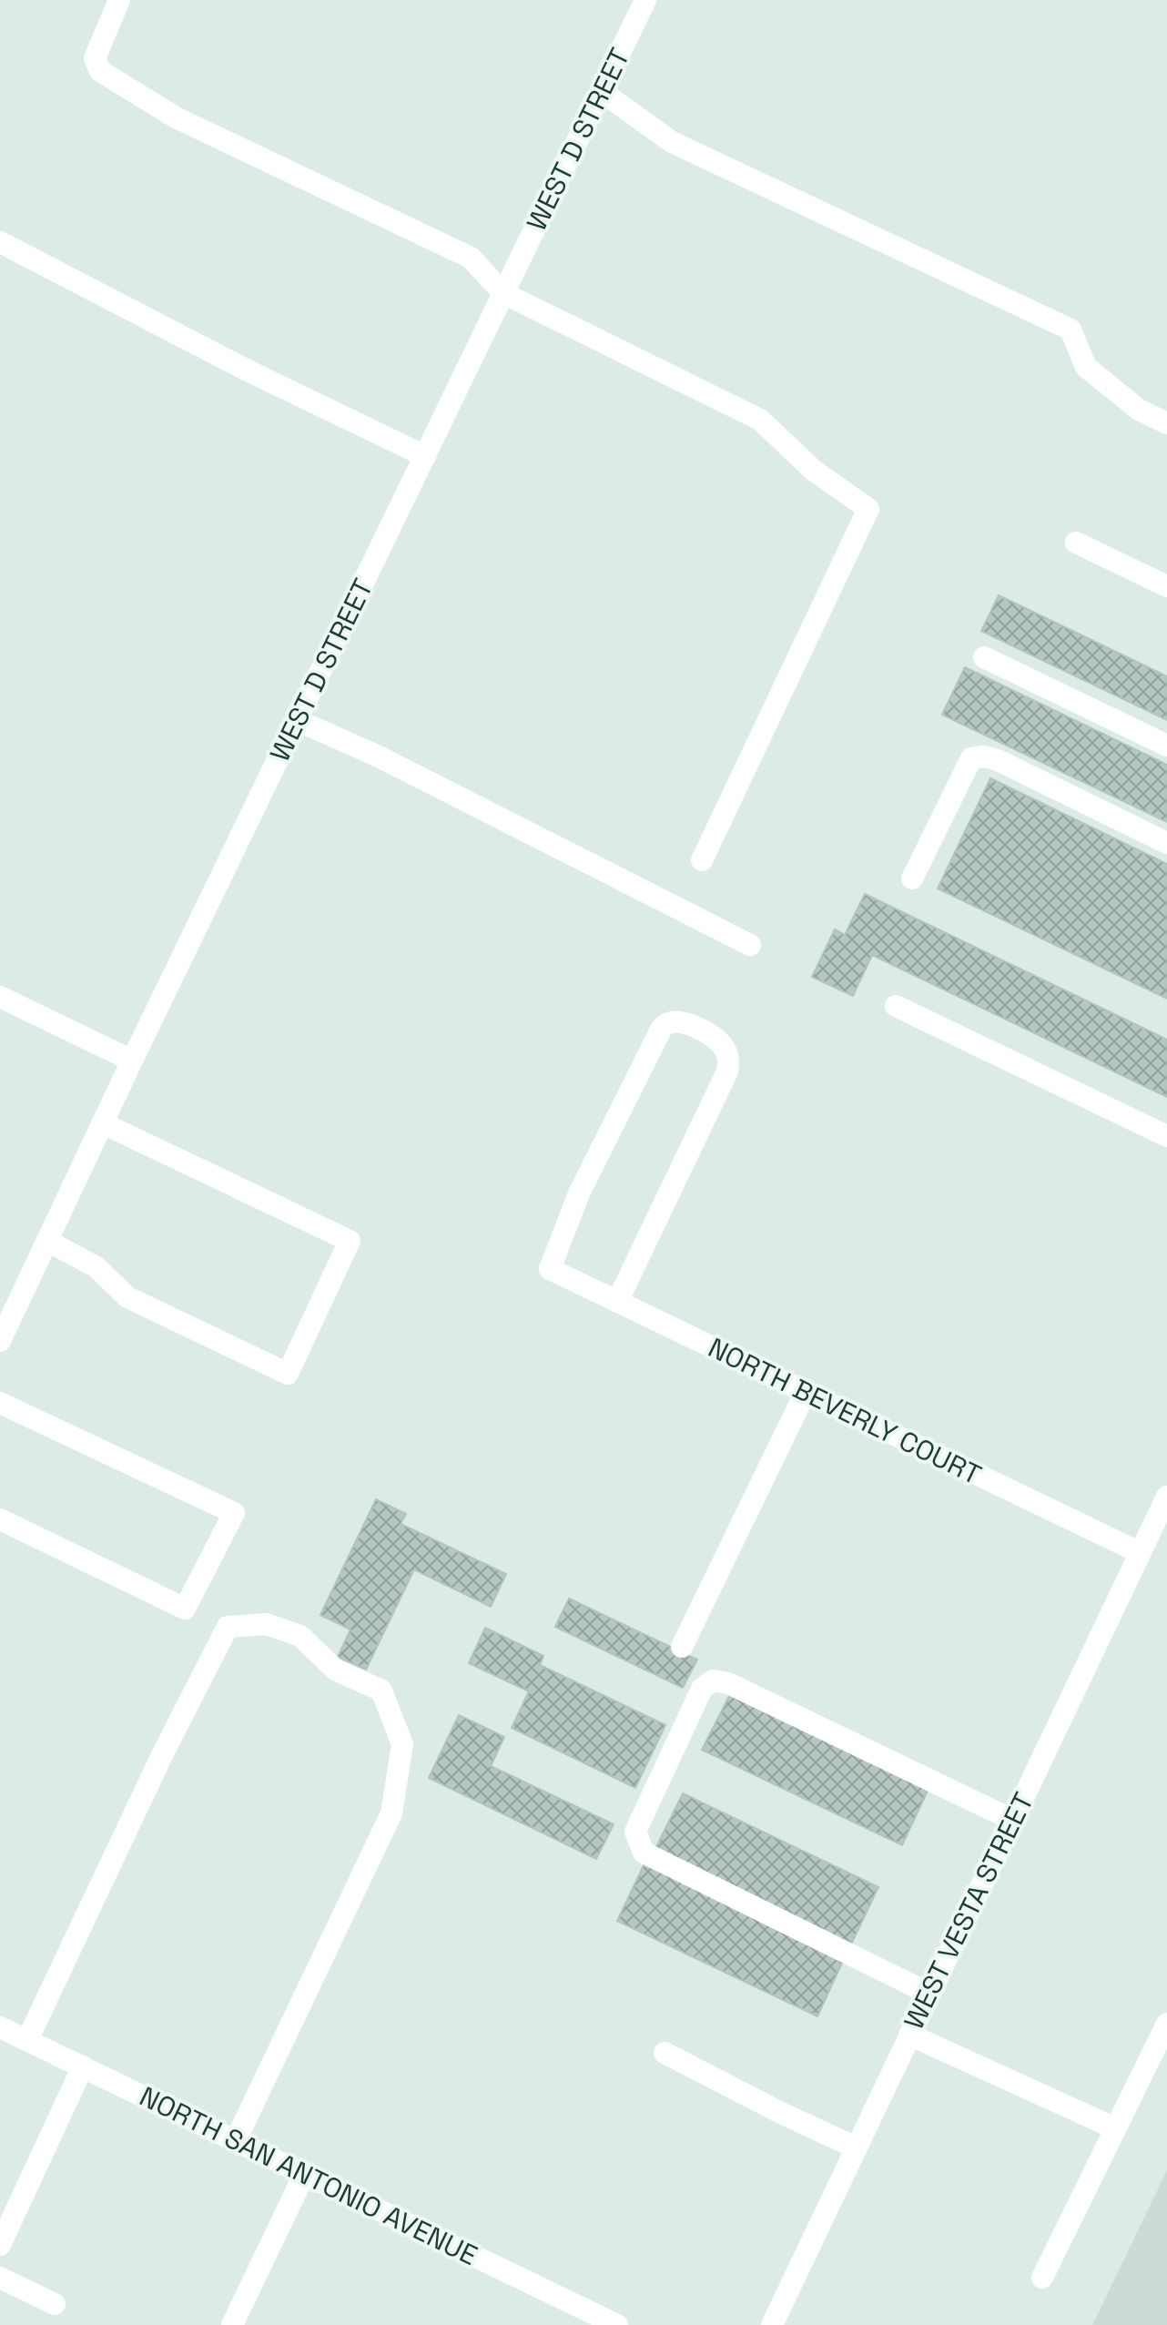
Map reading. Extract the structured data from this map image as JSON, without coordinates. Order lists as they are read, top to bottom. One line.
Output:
{"streets":{"main road":["WEST D STREET","NORTH BEVERLY COURT","WEST VESTA STREET","NORTH SAN ANTONIO AVENUE"]},"crossings":[["NORTH BEVERLY COURT","WEST VESTA STREET"]]}
